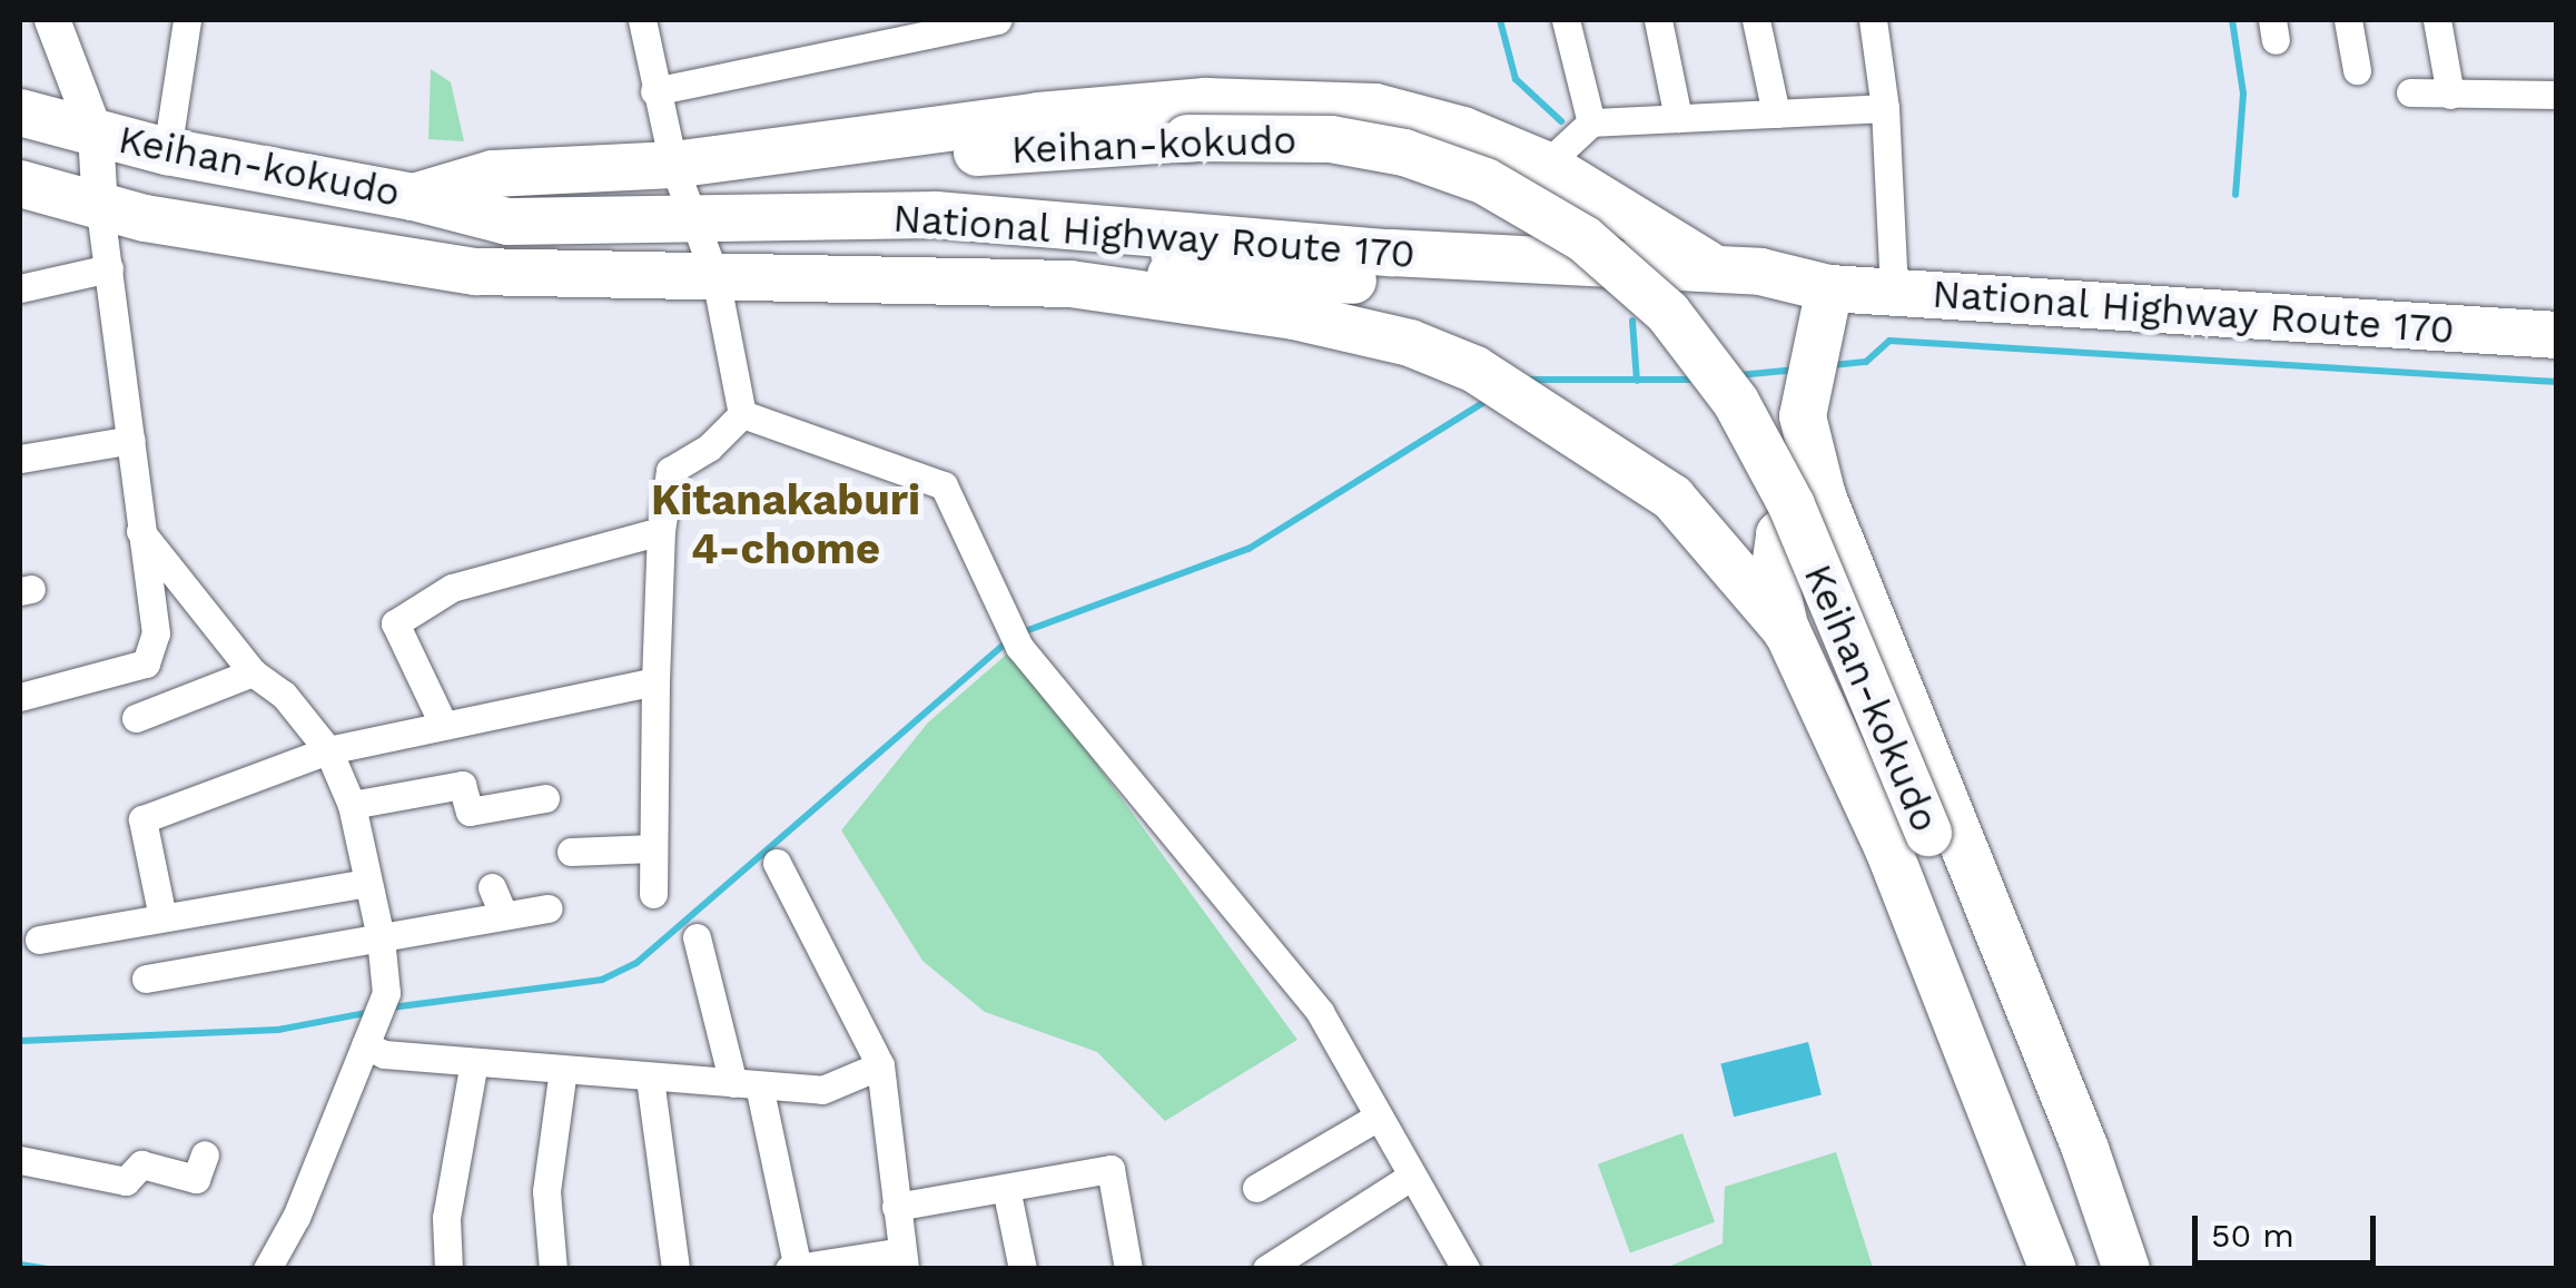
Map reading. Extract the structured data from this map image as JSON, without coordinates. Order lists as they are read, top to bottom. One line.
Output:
{"streets":{"highway":["Keihan-kokudo","National Highway Route 170"]},"crossings":[["Keihan-kokudo","National Highway Route 170"]],"districts":["Kitanakaburi 4-chome"],"scale_bar":"50 m"}
